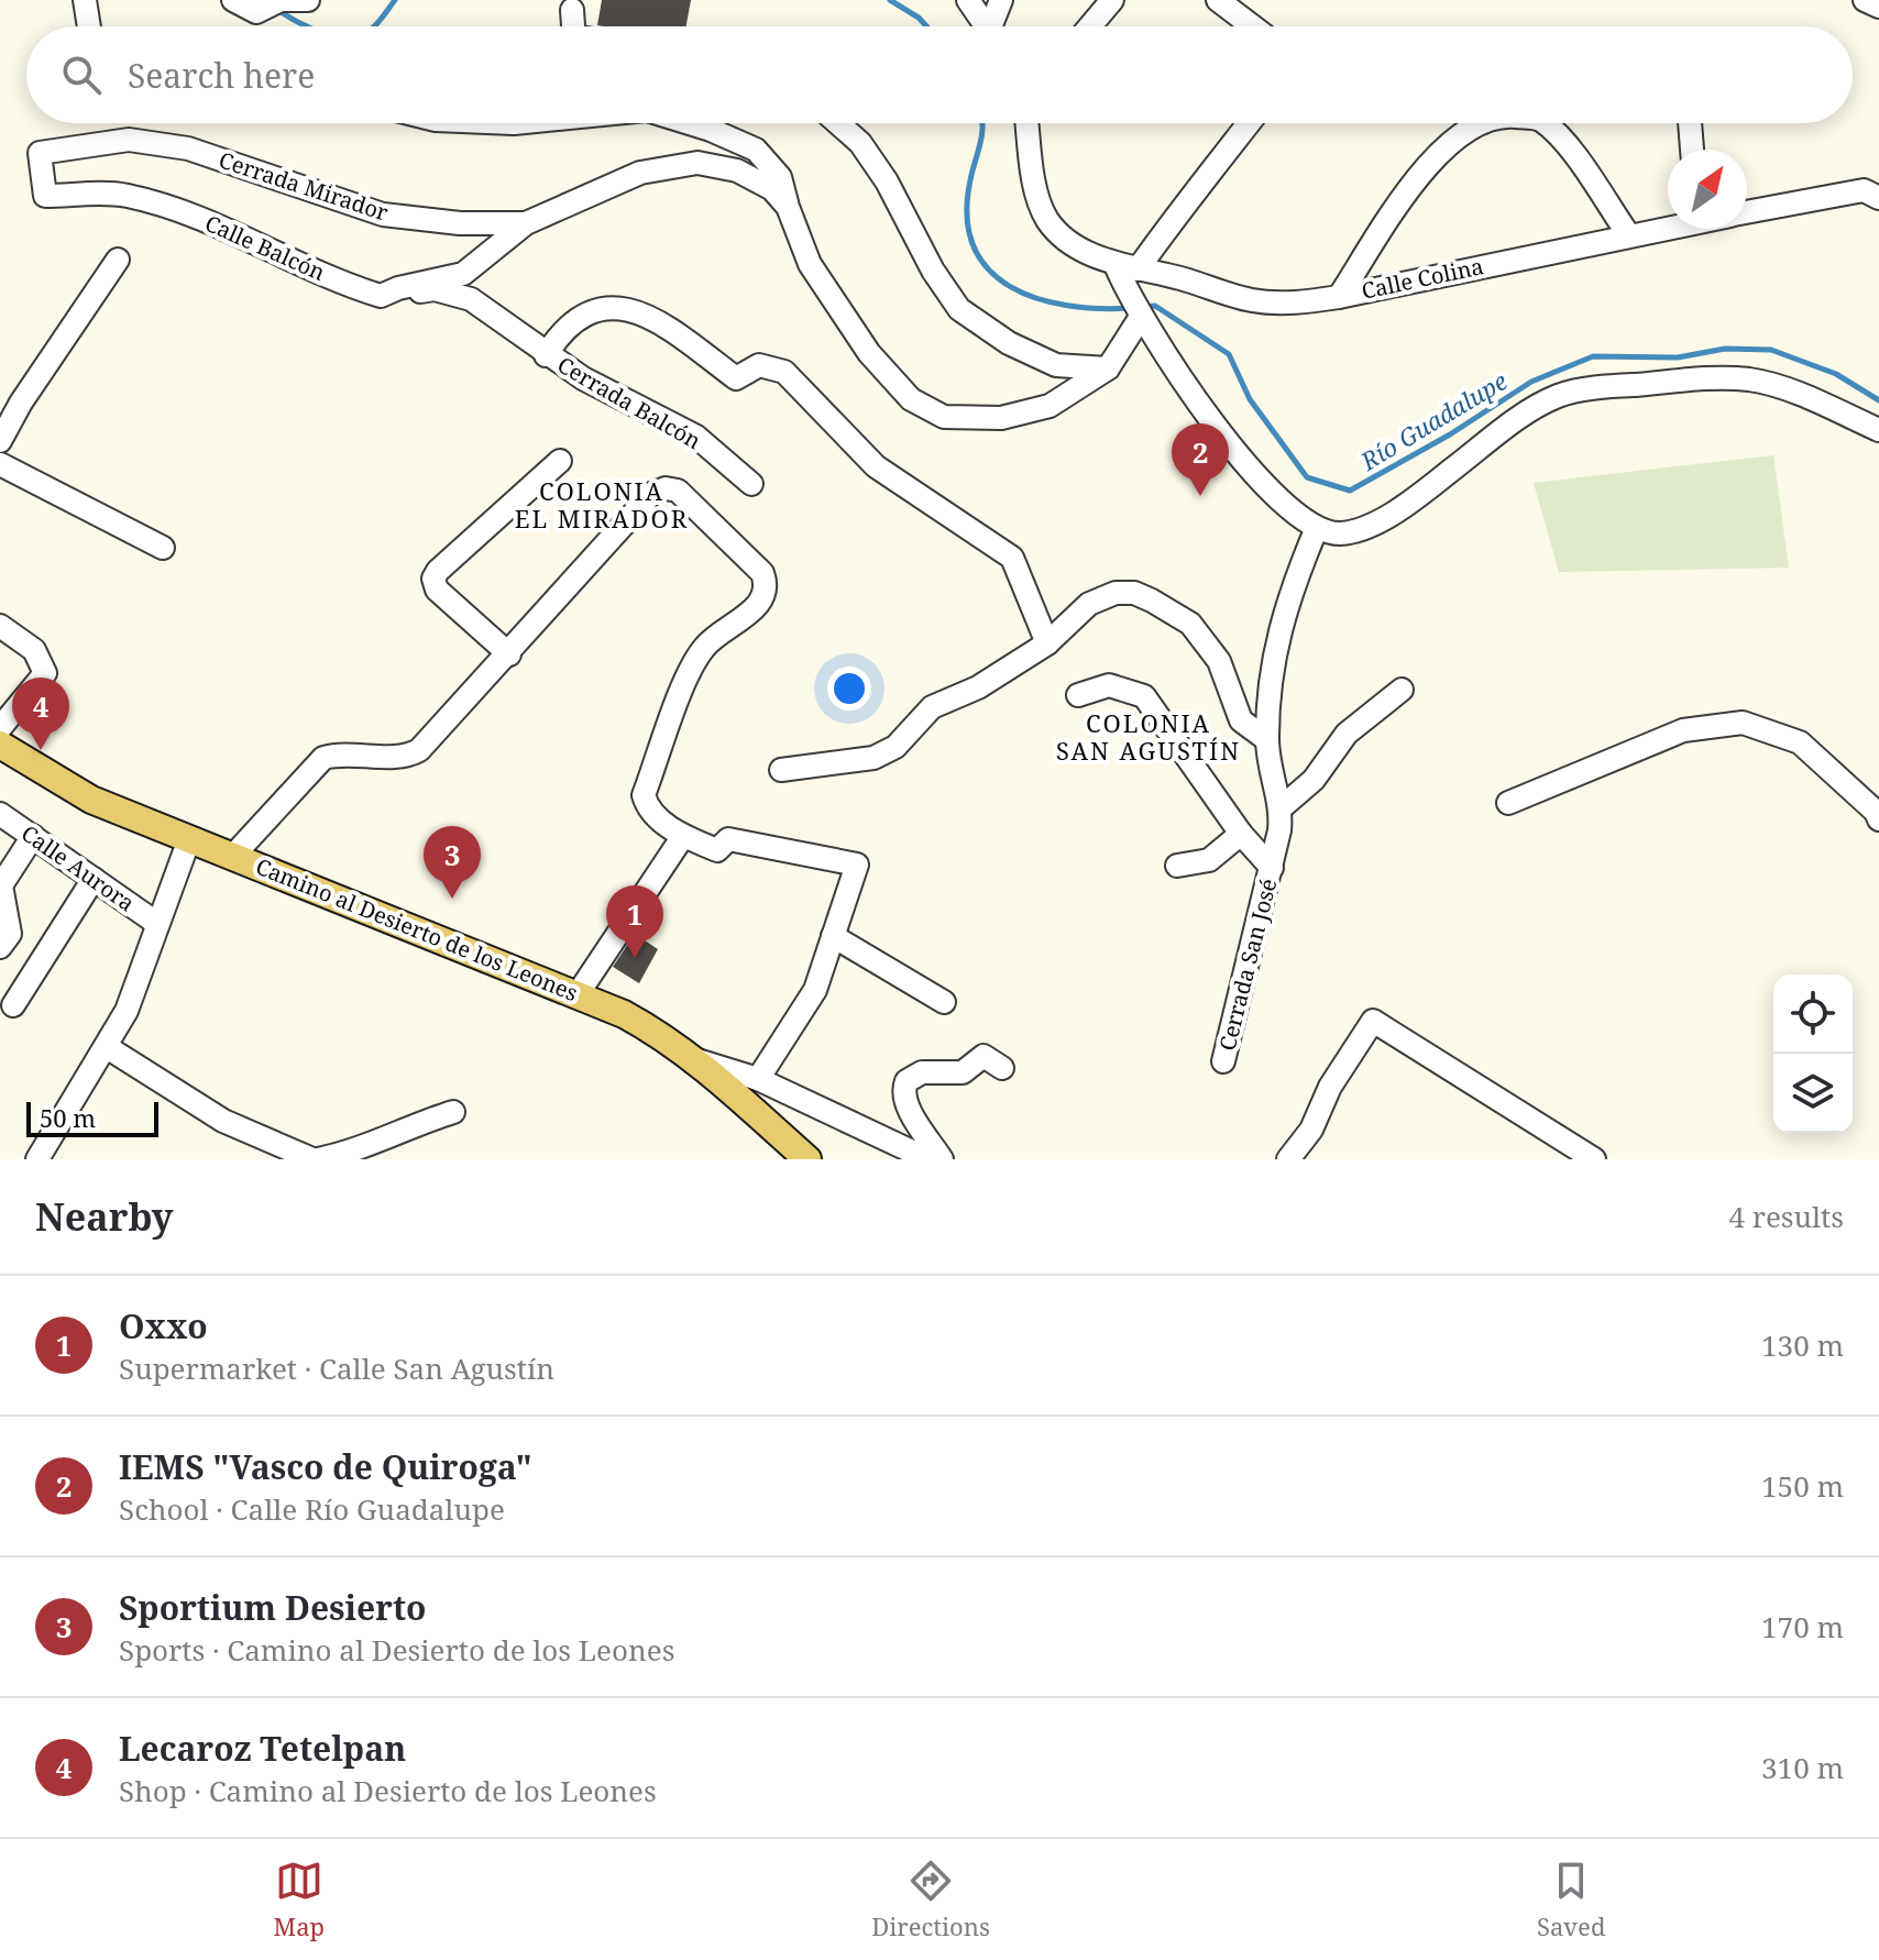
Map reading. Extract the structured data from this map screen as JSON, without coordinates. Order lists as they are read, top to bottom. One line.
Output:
{"streets":{"main road":["Camino al Desierto de los Leones"],"street":["Cerrada Mirador","Calle Balcón","Calle Colina","Cerrada Balcón","Calle Aurora","Cerrada San José"]},"crossings":[["Cerrada Mirador","Calle Balcón"]],"districts":["COLONIA EL MIRADOR","COLONIA SAN AGUSTÍN"],"water":["Río Guadalupe"],"scale_bar":"50 m","north":"top right","page":{"search":"Search here","pins":["2","4","3","1"],"scale":"50 m","heading":["Nearby","4 results"],"list":[{"mark":"1","name":"Oxxo","note":"Supermarket · Calle San Agustín","value":"130 m"},{"mark":"2","name":"IEMS \"Vasco de Quiroga\"","note":"School · Calle Río Guadalupe","value":"150 m"},{"mark":"3","name":"Sportium Desierto","note":"Sports · Camino al Desierto de los Leones","value":"170 m"},{"mark":"4","name":"Lecaroz Tetelpan","note":"Shop · Camino al Desierto de los Leones","value":"310 m"}],"nav":["Map","Directions","Saved"]}}
